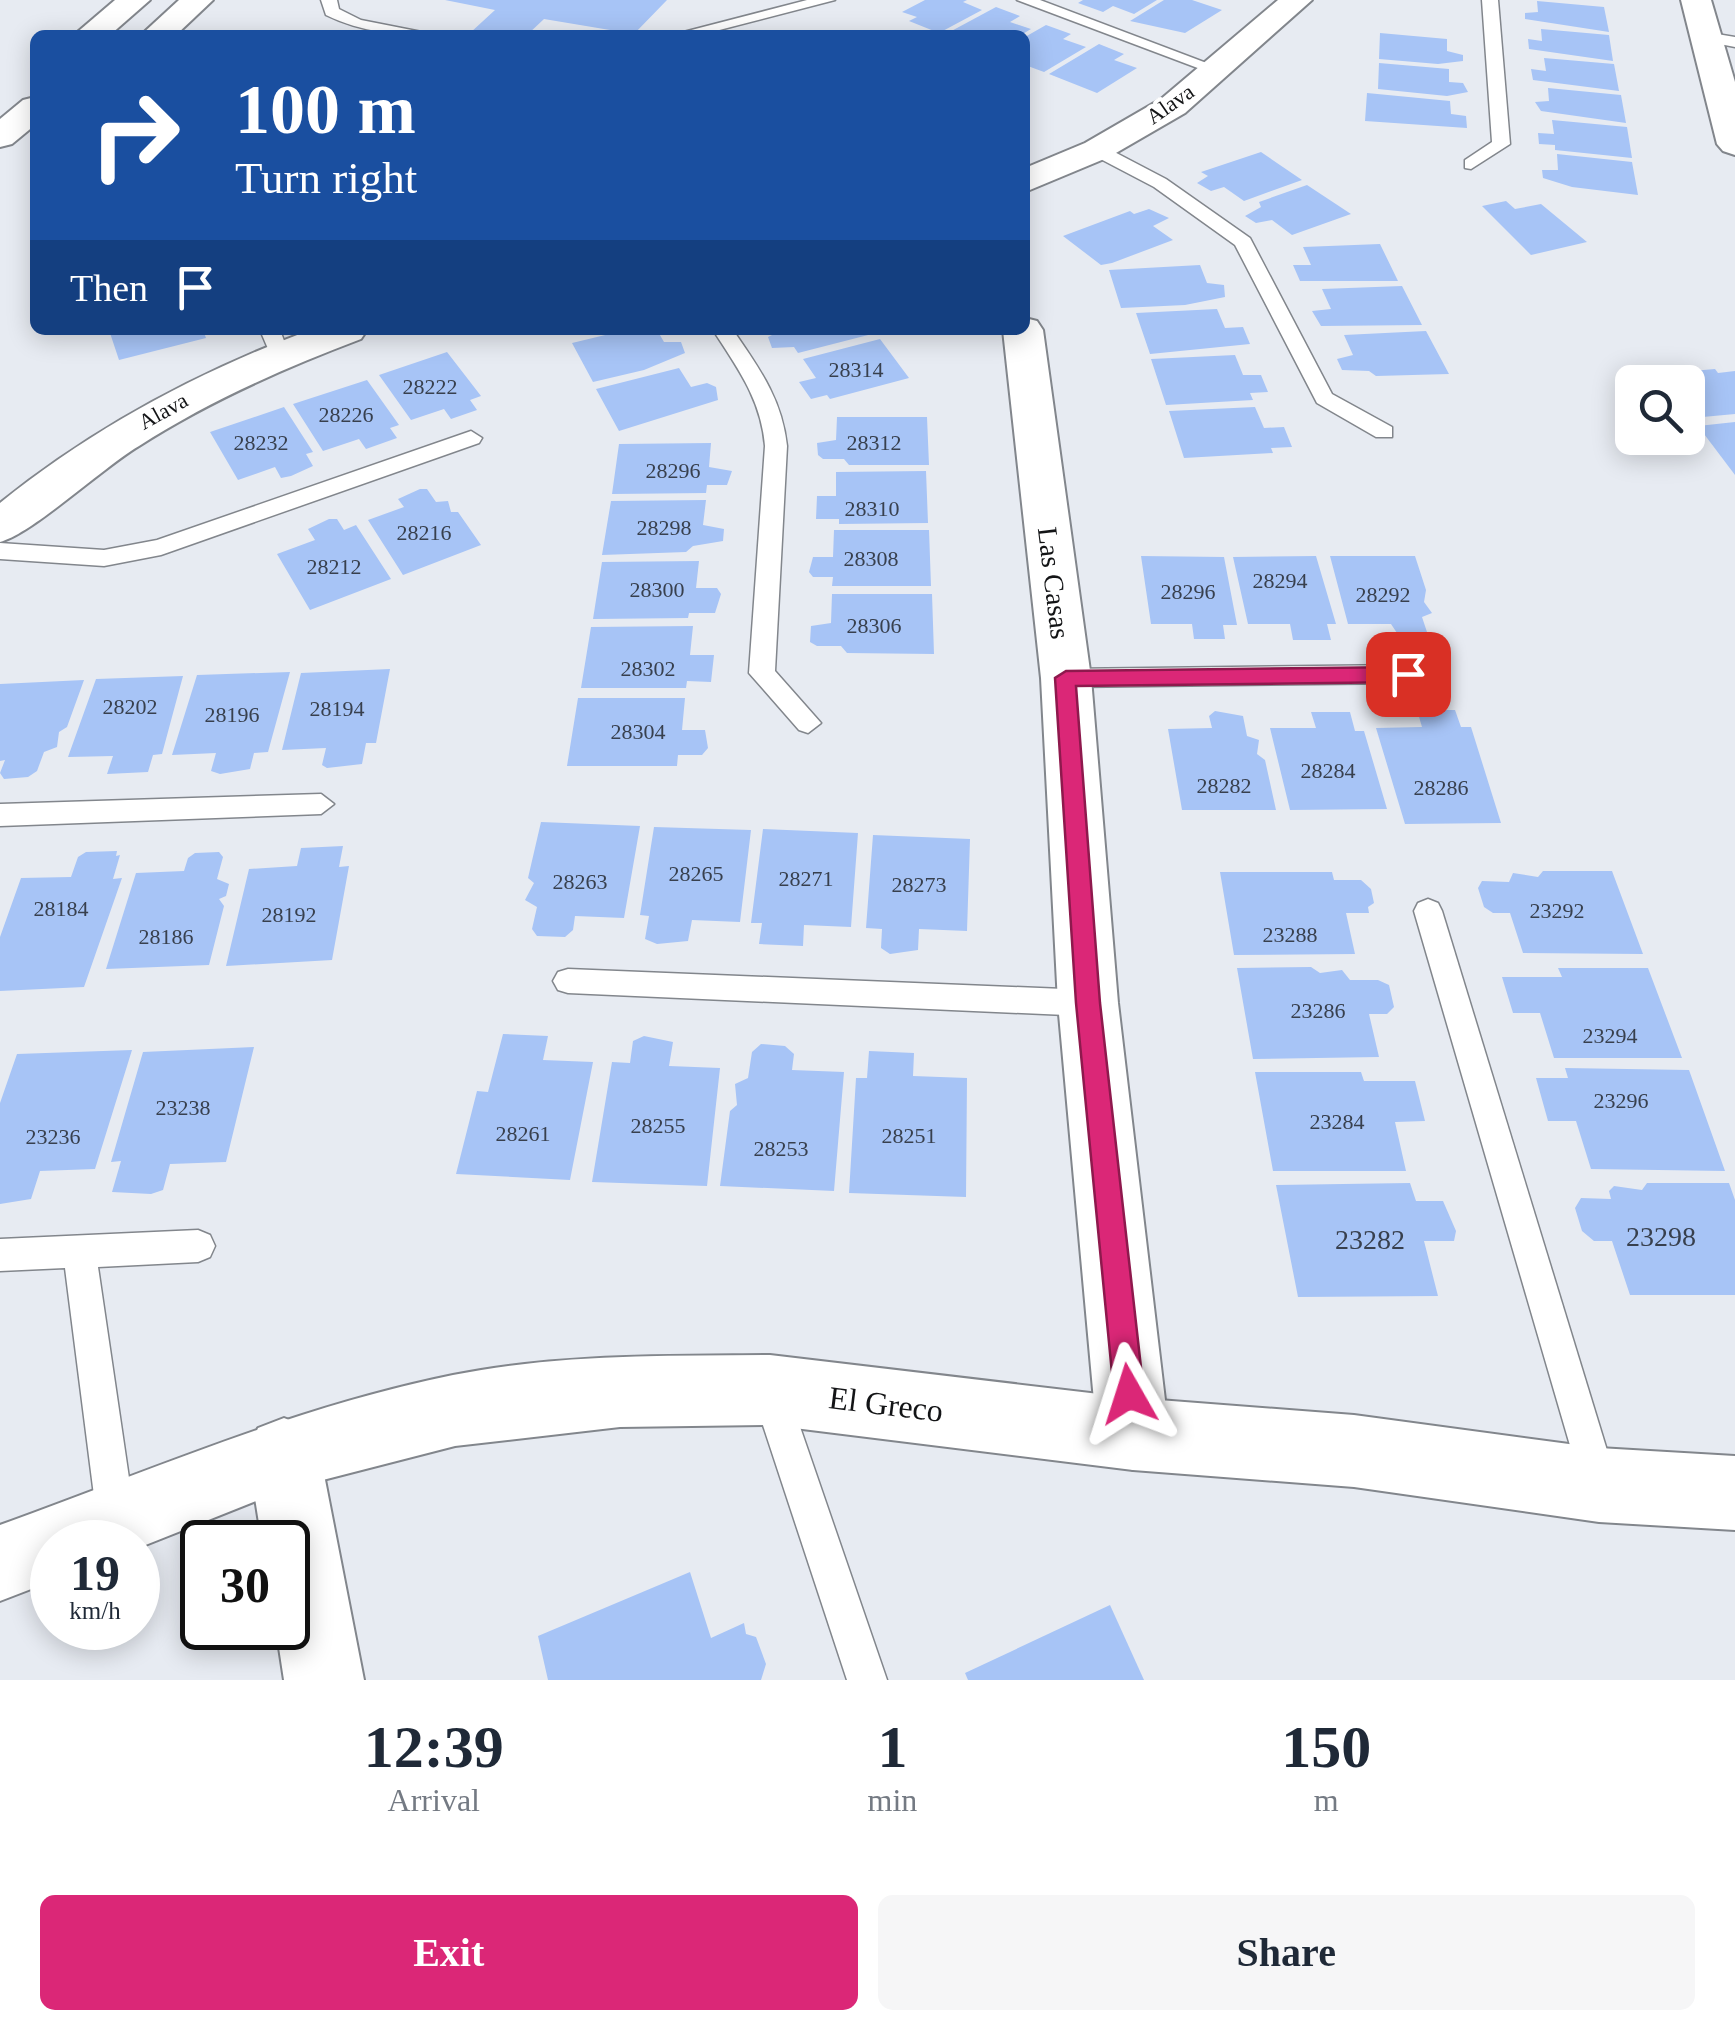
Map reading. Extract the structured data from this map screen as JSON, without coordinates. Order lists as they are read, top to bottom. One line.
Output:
{"streets":{"street":["Alava","Las Casas","El Greco"]},"crossings":[["Las Casas","El Greco"]],"house_numbers":["28314","28222","28226","28232","28312","28296","28310","28298","28216","28308","28212","28294","28300","28296","28292","28306","28302","28202","28194","28196","28304","28284","28282","28286","28265","28271","28263","28273","28184","23292","28192","23288","28186","23286","23294","23296","23238","23284","28255","28261","28251","23236","28253","23298","23282"],"page":{"turn":["100 m","Turn right"],"then":"Then","speed":"19 km/h","limit":"30","eta":["12:39","Arrival","1","min","150","m"],"buttons":["Exit","Share"]}}
